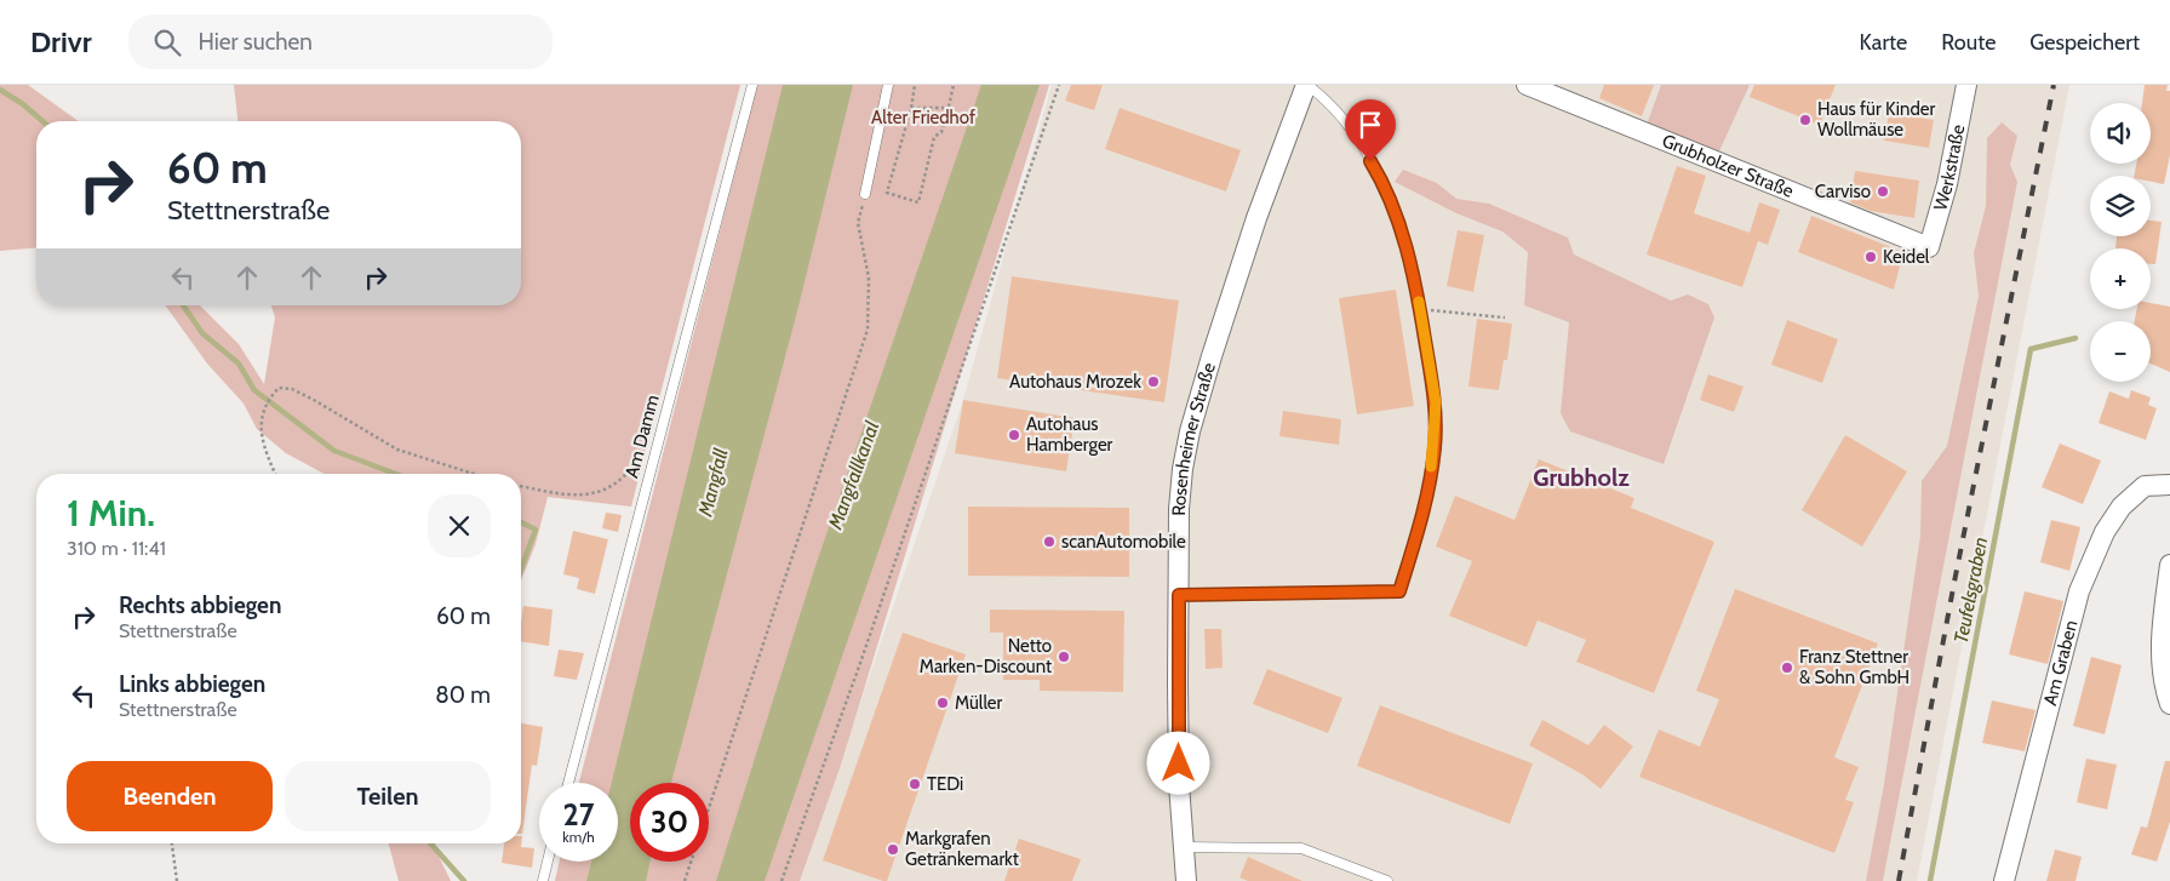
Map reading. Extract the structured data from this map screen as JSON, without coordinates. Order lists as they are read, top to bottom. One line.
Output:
{"streets":{"street":["Grubholzer Straße","Werkstraße","Rosenheimer Straße","Am Graben"],"lane":["Am Damm"]},"crossings":[["Grubholzer Straße","Werkstraße"]],"districts":["Grubholz"],"water":["Mangfallkanal","Mangfall","Teufelsgraben"],"parks":["Alter Friedhof"],"places":["Haus für Kinder Wollmäuse","Carviso","Keidel","Autohaus Mrozek","Autohaus Hamberger","scanAutomobile","Netto Marken-Discount","Franz Stettner & Sohn GmbH","Müller","TEDi","Markgrafen Getränkemarkt"],"page":{"header":"Drivr","search":"Hier suchen","nav":["Karte","Route","Gespeichert"],"map_buttons":["+","−"],"turn":["60 m","Stettnerstraße"],"heading":["1 Min.","310 m · 11:41"],"list":[{"name":"Rechts abbiegen","note":"Stettnerstraße","value":"60 m"},{"name":"Links abbiegen","note":"Stettnerstraße","value":"80 m"}],"buttons":["Beenden","Teilen"],"speed":"27 km/h","limit":"30"}}
